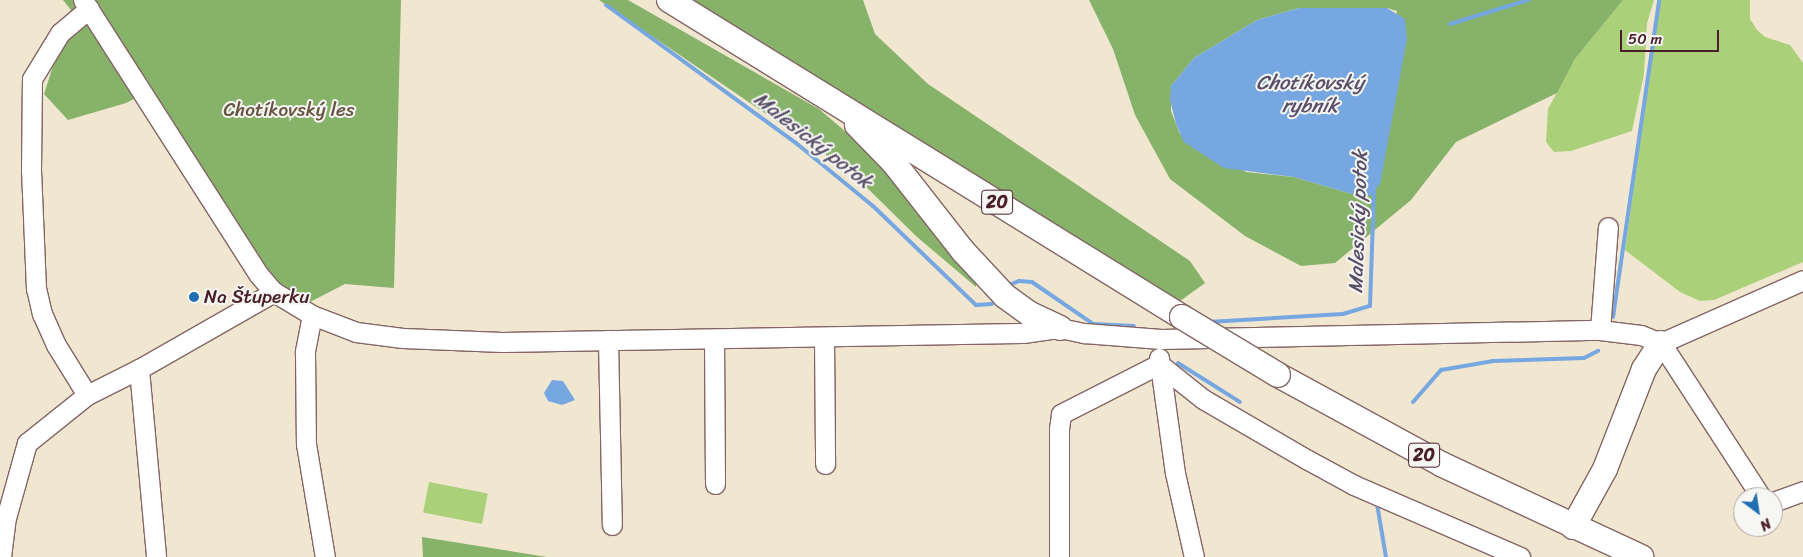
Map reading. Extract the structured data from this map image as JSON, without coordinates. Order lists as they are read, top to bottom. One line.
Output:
{"streets":{"main road":["20"]},"water":["Chotíkovský rybník","Malesický potok"],"parks":["Chotíkovský les"],"places":["Na Štuperku"],"scale_bar":"50 m","north":"bottom right"}
